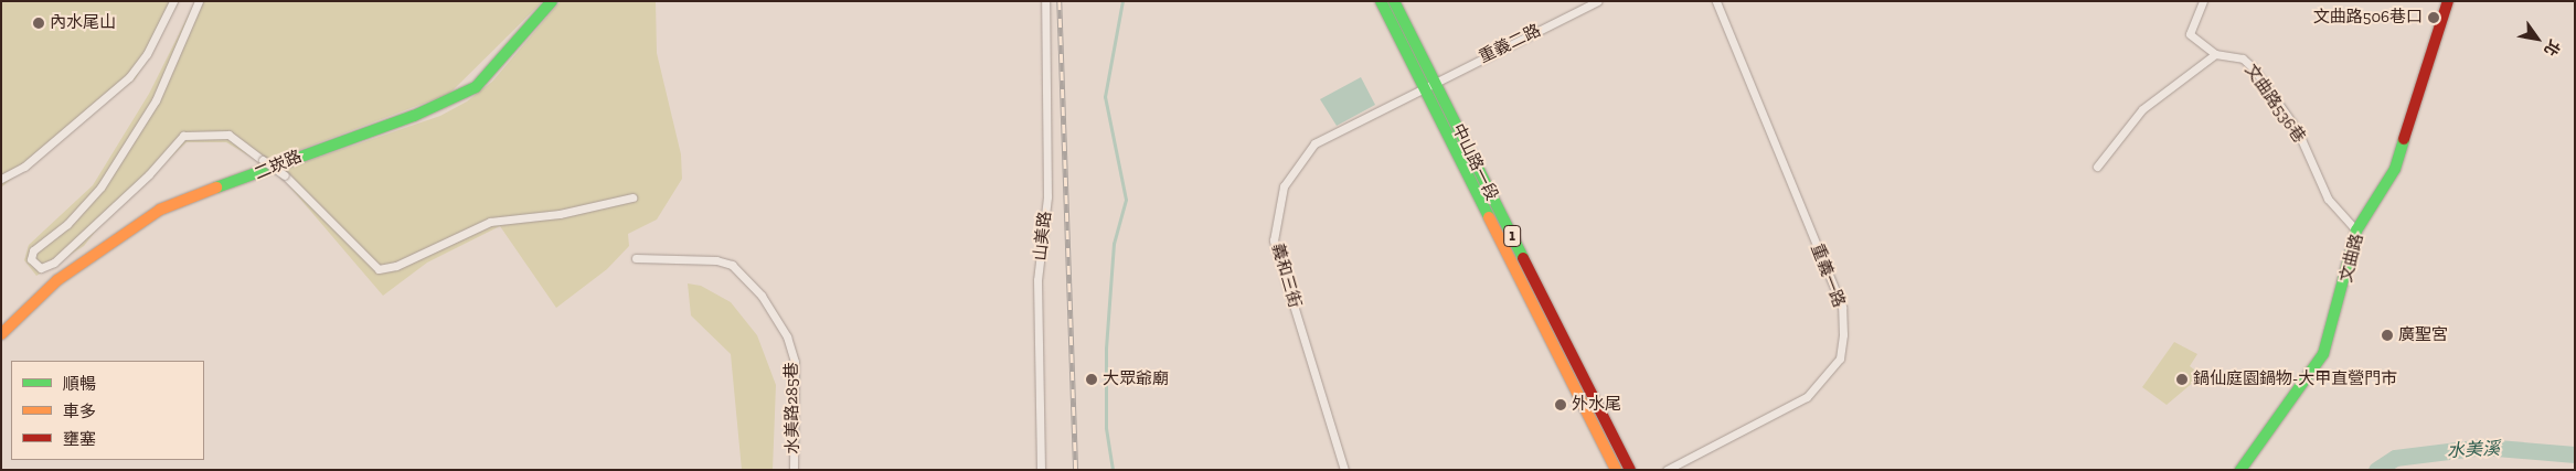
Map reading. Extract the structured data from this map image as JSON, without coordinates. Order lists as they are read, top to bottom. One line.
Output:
{"streets":{"street":["重義二路","文曲路536巷","中山路一段","二崁路","山美路","1","文曲路","義和三街","重義一路","水美路285巷"]},"crossings":[["重義二路","中山路一段"],["重義二路","義和三街"],["文曲路536巷","文曲路"],["中山路一段","義和三街"]],"water":["水美溪"],"places":["文曲路506巷口","內水尾山","廣聖宮","大眾爺廟","鍋仙庭園鍋物-大甲直營門市","外水尾"],"legend":["順暢","車多","壅塞"],"north":"bottom right"}
